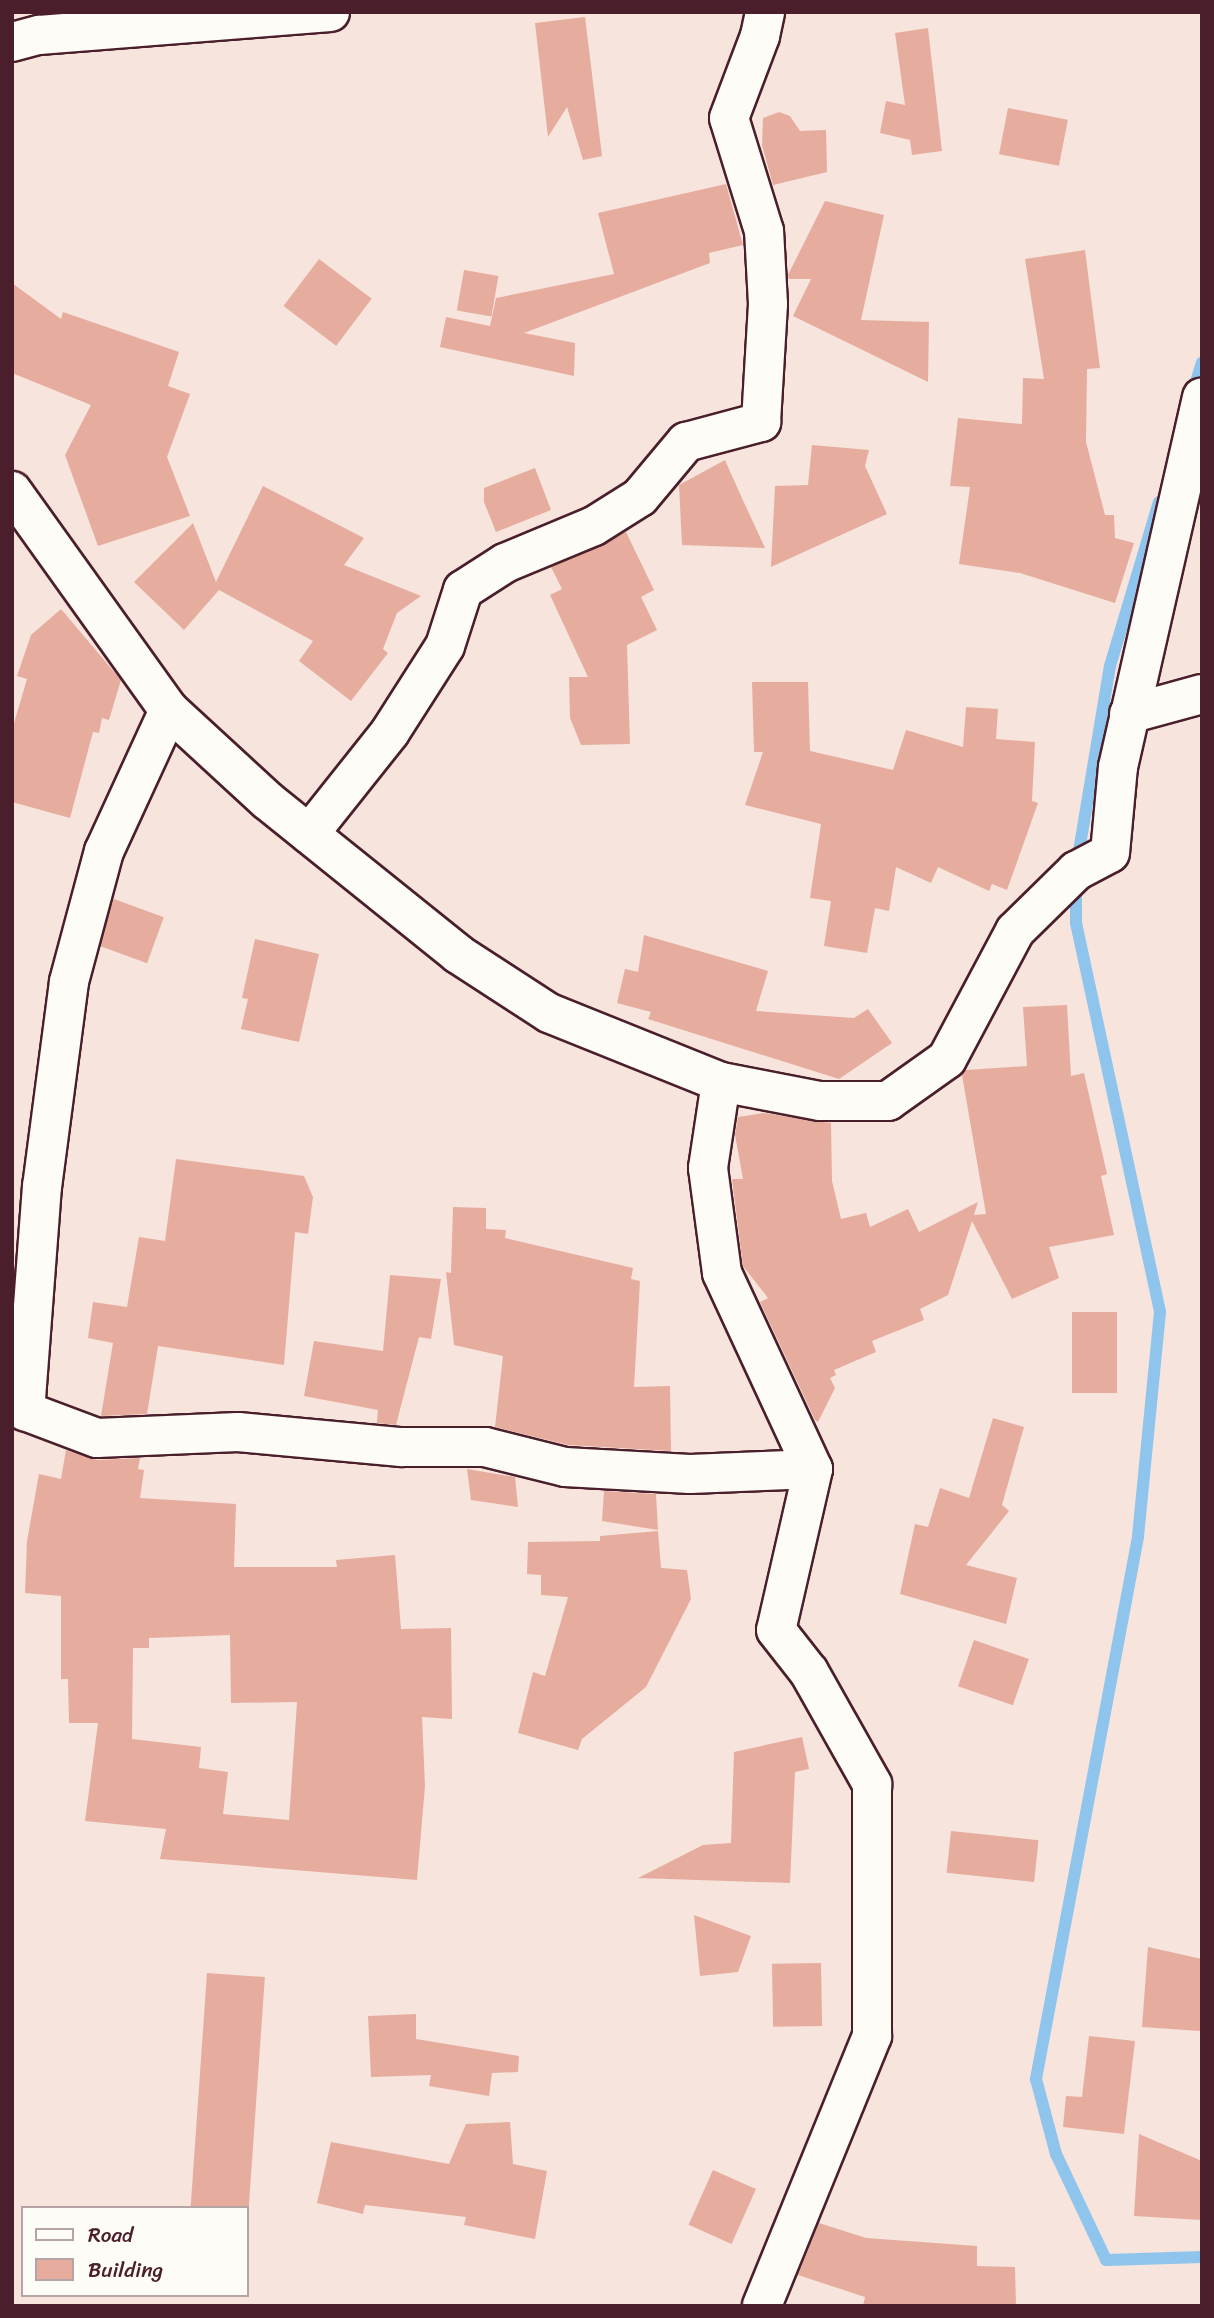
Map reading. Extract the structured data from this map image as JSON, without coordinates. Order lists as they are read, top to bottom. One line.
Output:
{"legend":["Road","Building"]}
